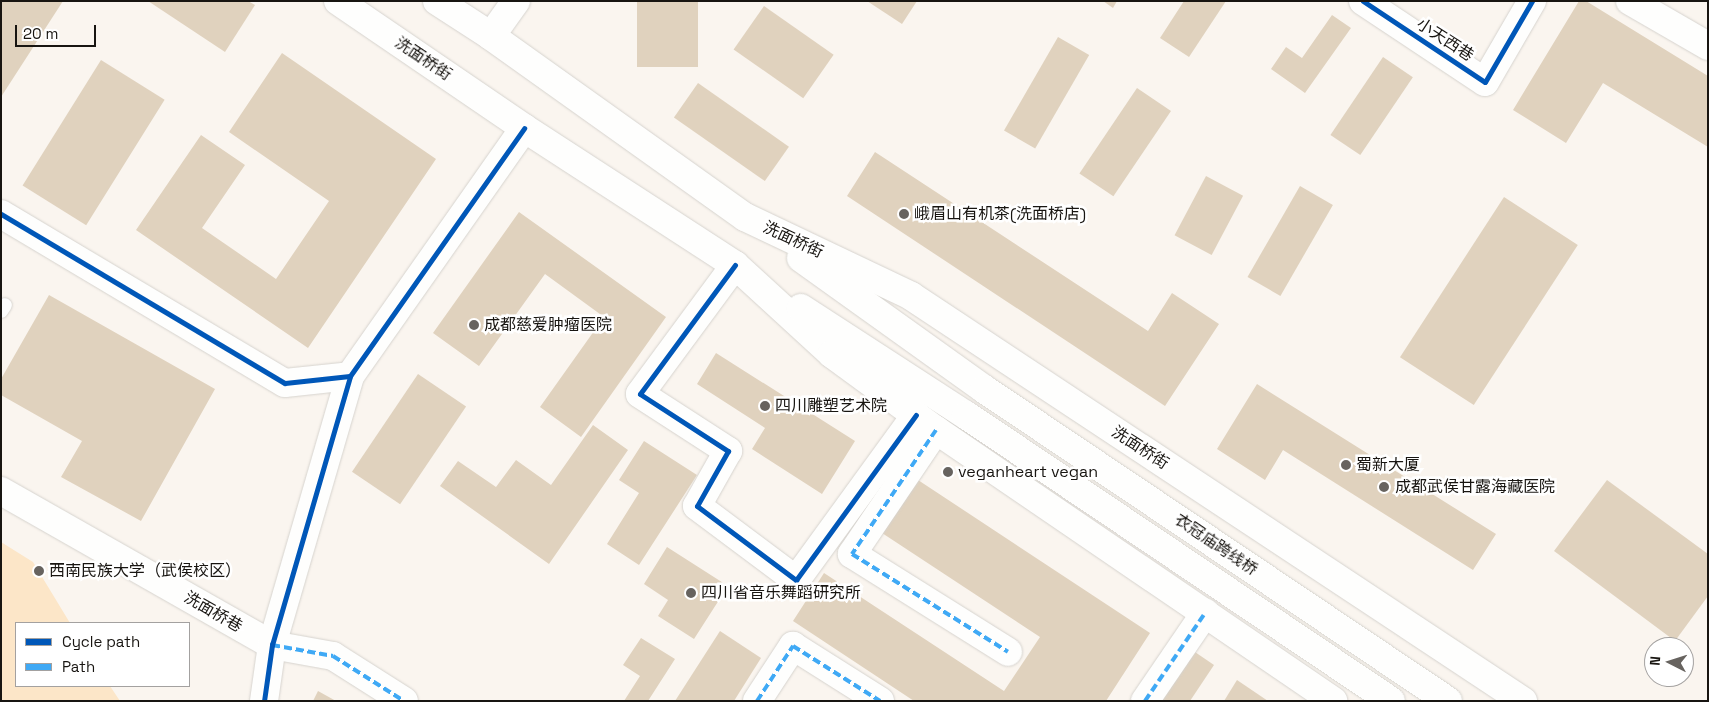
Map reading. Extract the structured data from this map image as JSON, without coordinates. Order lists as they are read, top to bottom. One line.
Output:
{"streets":{"main road":["小天西巷","洗面桥街","衣冠庙跨线桥","洗面桥巷"]},"crossings":[["洗面桥街","衣冠庙跨线桥"]],"places":["峨眉山有机茶(洗面桥店)","成都慈爱肿瘤医院","四川雕塑艺术院","蜀新大厦","veganheart vegan","成都武侯甘露海藏医院","西南民族大学（武侯校区）","四川省音乐舞蹈研究所"],"legend":["Cycle path","Path"],"scale_bar":"20 m","north":"left"}
